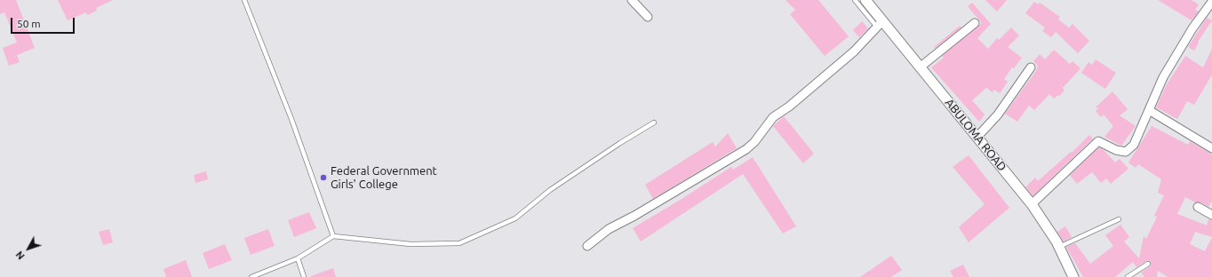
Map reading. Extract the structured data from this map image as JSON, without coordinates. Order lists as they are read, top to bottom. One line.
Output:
{"streets":{"street":["ABULOMA ROAD"]},"places":["Federal Government Girls' College"],"scale_bar":"50 m","north":"bottom left"}
